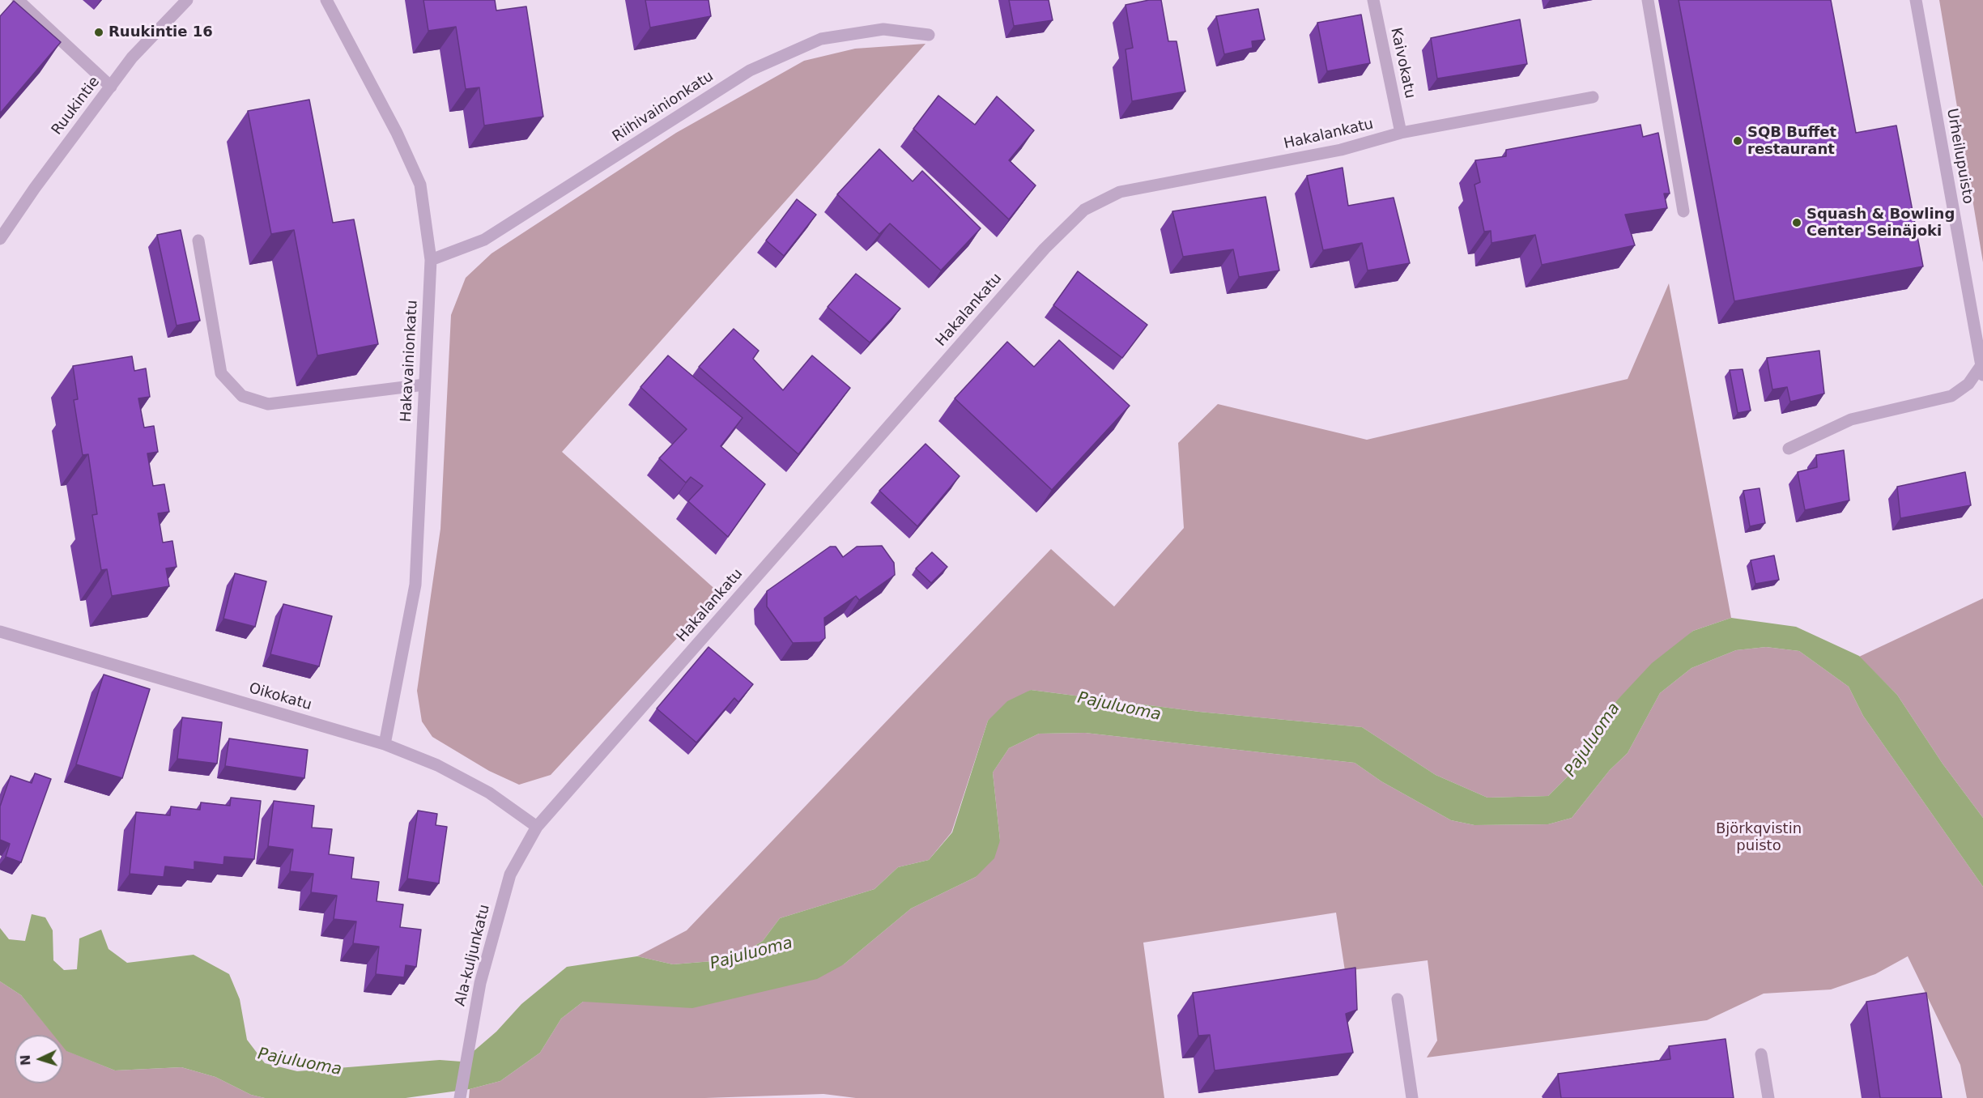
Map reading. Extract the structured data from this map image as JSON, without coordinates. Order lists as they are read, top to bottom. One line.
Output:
{"streets":{"street":["Kaivokatu","Ruukintie","Riihivainionkatu","Hakalankatu","Urheilupuisto","Hakavainionkatu","Oikokatu","Ala-kuljunkatu"]},"crossings":[["Kaivokatu","Hakalankatu"],["Riihivainionkatu","Hakavainionkatu"],["Hakalankatu","Oikokatu"],["Hakalankatu","Ala-kuljunkatu"],["Hakavainionkatu","Oikokatu"],["Oikokatu","Ala-kuljunkatu"]],"water":["Pajuluoma"],"parks":["Björkqvistin puisto"],"places":["Ruukintie 16","SQB Buffet restaurant","Squash & Bowling Center Seinäjoki"],"north":"left"}
